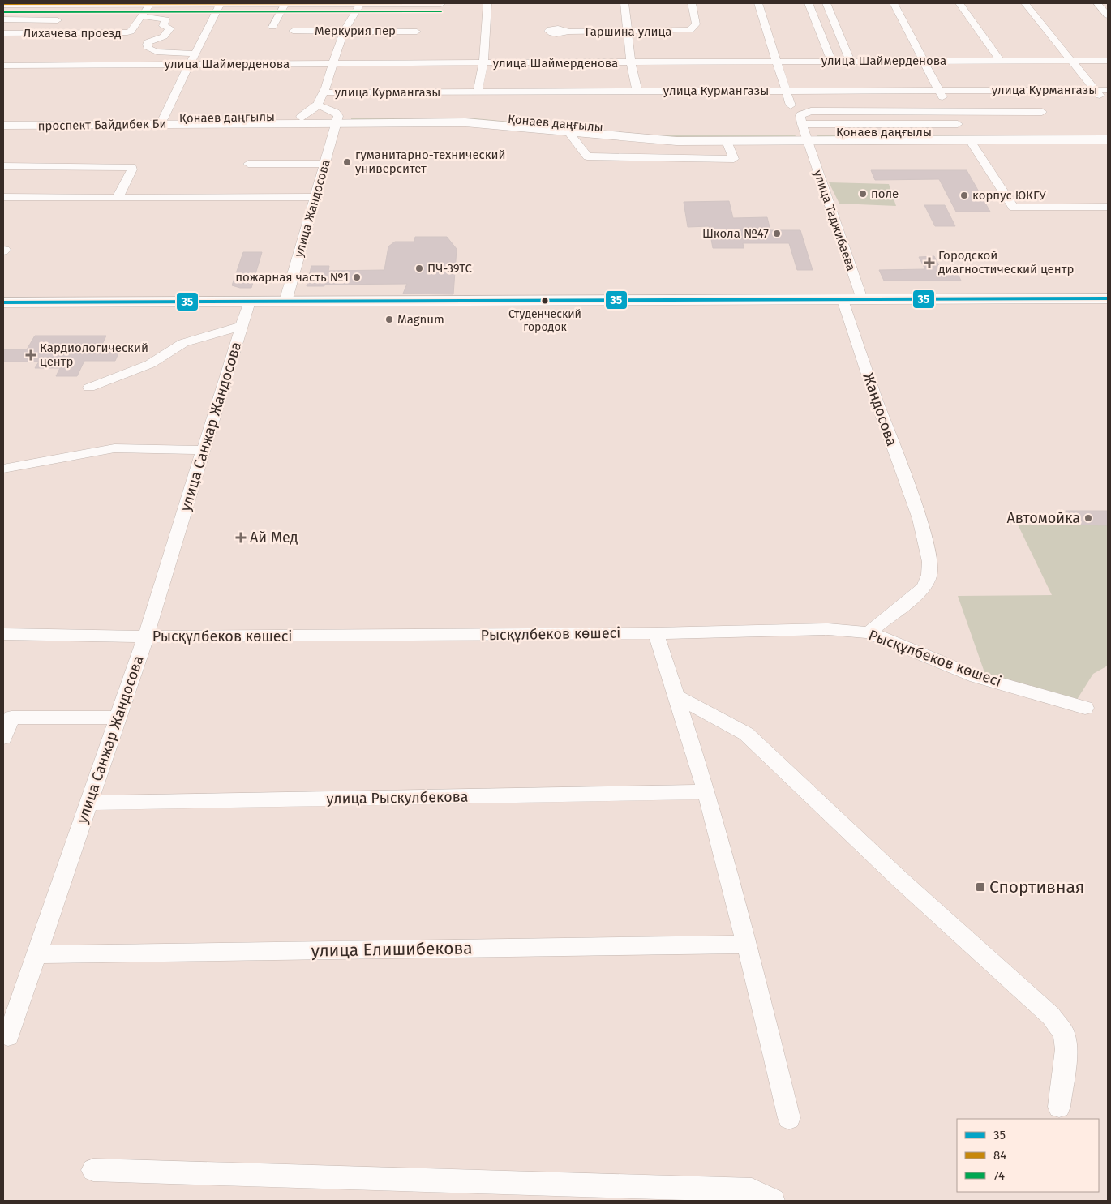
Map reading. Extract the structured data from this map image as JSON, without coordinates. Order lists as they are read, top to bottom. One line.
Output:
{"streets":{"main road":["Қонаев даңғылы","проспект Байдибек Би"],"street":["Меркурия пер","Гаршина улица","Лихачева проезд","улица Шаймерденова","улица Курмангазы","улица Жандосова","улица Таджибаева","Жандосова","улица Санжар Жандосова","Рысқұлбеков көшесі","улица Рыскулбекова","улица Елишибекова"]},"crossings":[["Қонаев даңғылы","проспект Байдибек Би"],["Қонаев даңғылы","улица Жандосова"],["Қонаев даңғылы","улица Таджибаева"],["Жандосова","Рысқұлбеков көшесі"],["улица Санжар Жандосова","Рысқұлбеков көшесі"],["улица Санжар Жандосова","улица Рыскулбекова"],["улица Санжар Жандосова","улица Елишибекова"]],"places":{"other":["гуманитарно-технический университет","поле","корпус ЮКГУ","Школа №47","ПЧ-39ТС","пожарная часть №1","Студенческий городок","Magnum","Автомойка"],"health":["Городской диагностический центр","Кардиологический центр","Ай Мед"],"transit":["Спортивная"]},"lines":["transit line 84","transit line 74","transit line 35"],"legend":["35","84","74"]}
